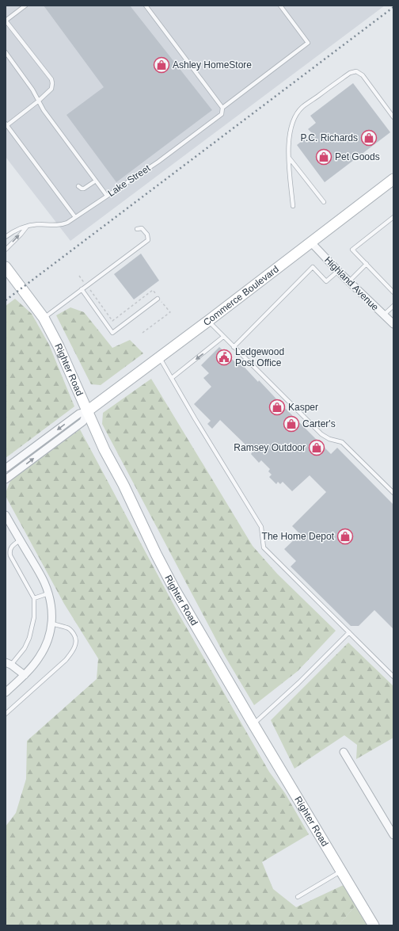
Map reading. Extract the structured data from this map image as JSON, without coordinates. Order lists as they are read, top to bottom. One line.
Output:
{"streets":{"street":["Highland Avenue","Commerce Boulevard","Righter Road"],"lane":["Lake Street"]},"crossings":[["Highland Avenue","Commerce Boulevard"],["Commerce Boulevard","Righter Road"]],"places":{"shop":["Ashley HomeStore","P.C. Richards","Pet Goods","Kasper","Carter's","Ramsey Outdoor","The Home Depot"],"public building":["Ledgewood Post Office"]}}
